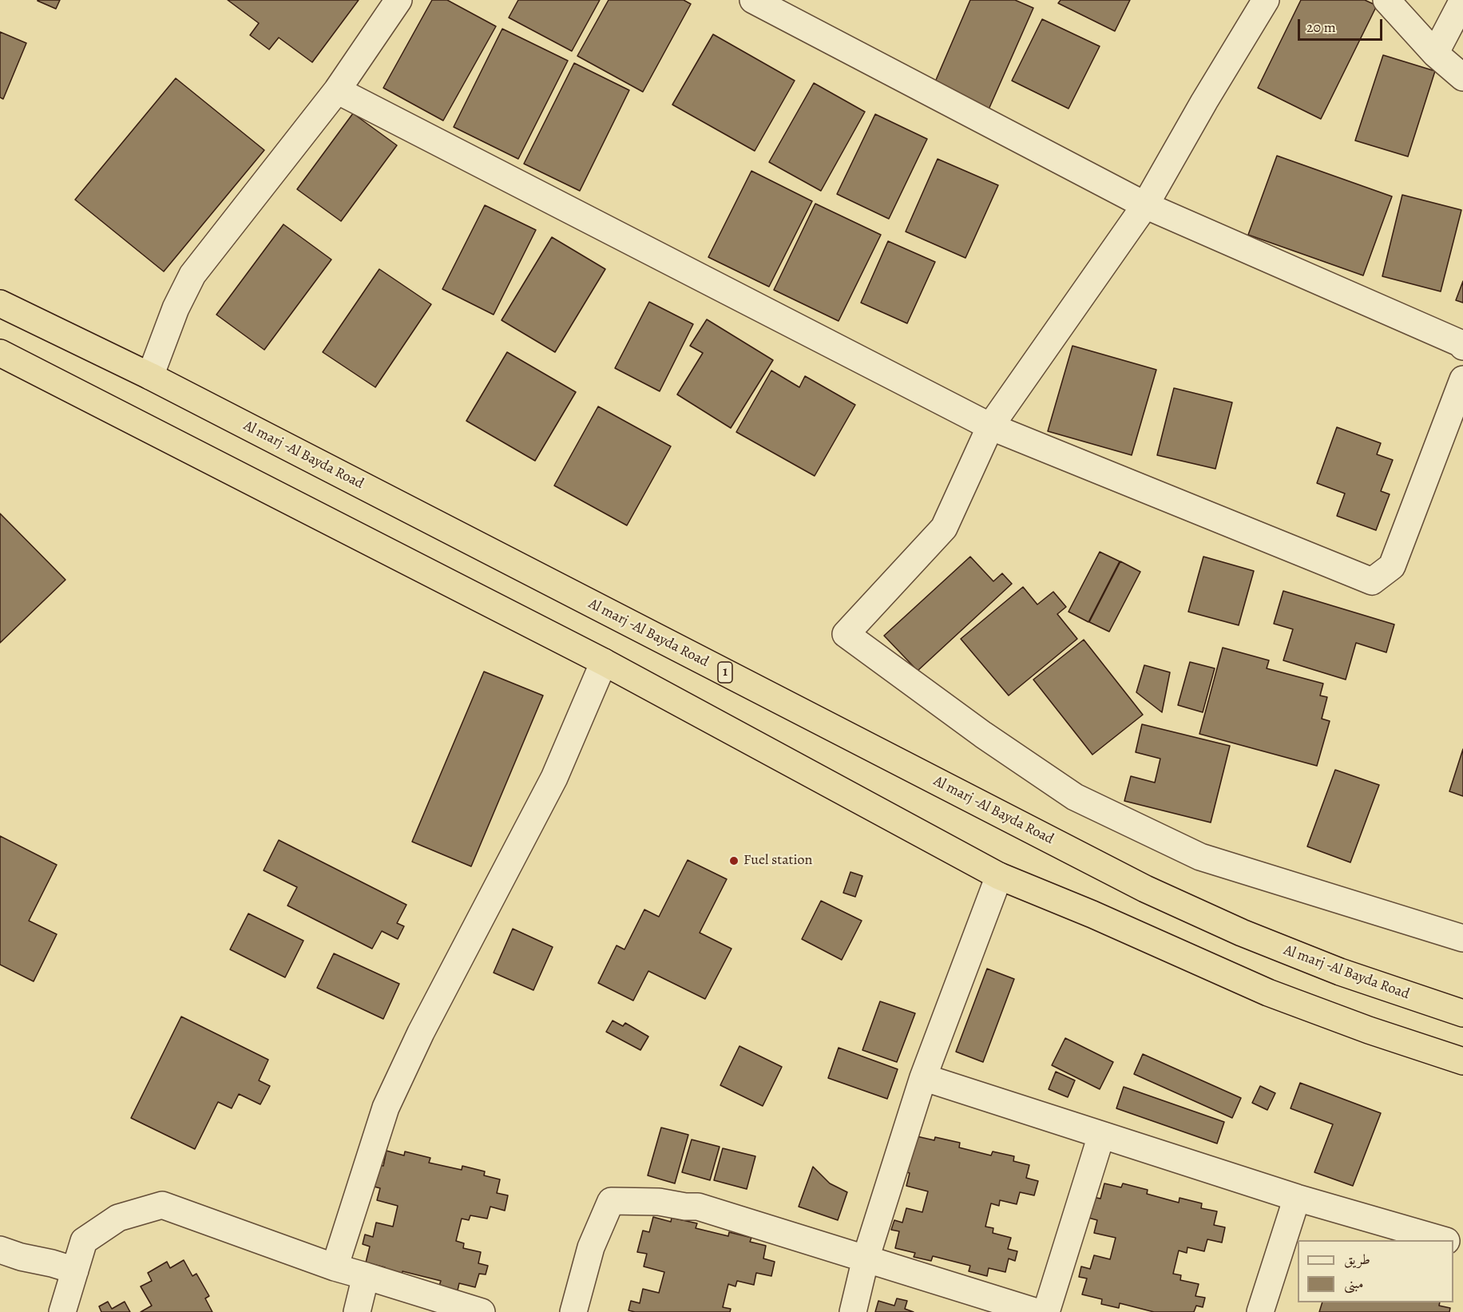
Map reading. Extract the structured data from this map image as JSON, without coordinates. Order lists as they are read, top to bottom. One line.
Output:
{"streets":{"highway":["Al marj -Al Bayda Road","1"]},"places":["Fuel station"],"legend":["طريق","مبنى"],"scale_bar":"20 m"}
